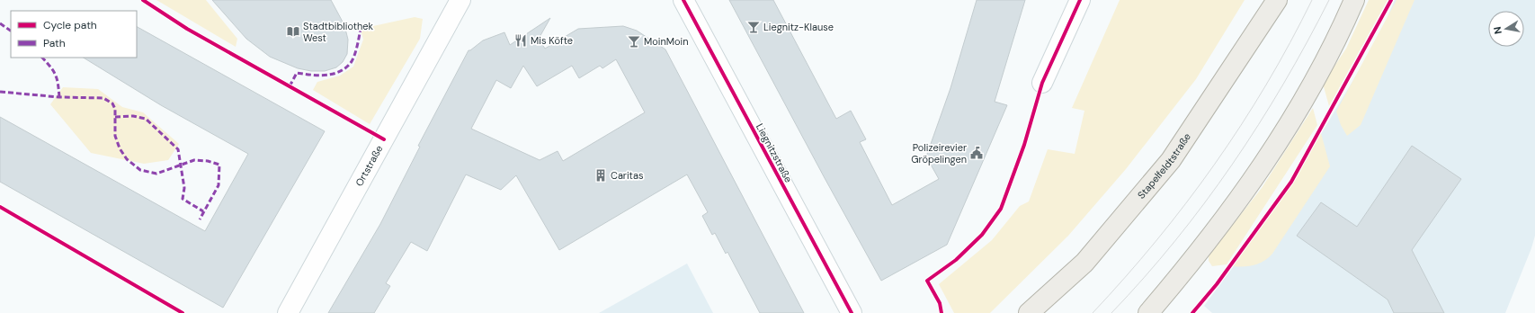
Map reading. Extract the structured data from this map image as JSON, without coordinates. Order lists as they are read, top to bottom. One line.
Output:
{"streets":{"main road":["Stapelfeldtstraße"],"street":["Liegnitzstraße","Ortstraße"]},"places":{"bar":["Liegnitz-Klause","MoinMoin"],"library":["Stadtbibliothek West"],"restaurant":["Mis Köfte"],"public building":["Polizeirevier Gröpelingen"],"building":["Caritas"]},"legend":["Cycle path","Path"],"north":"left"}
